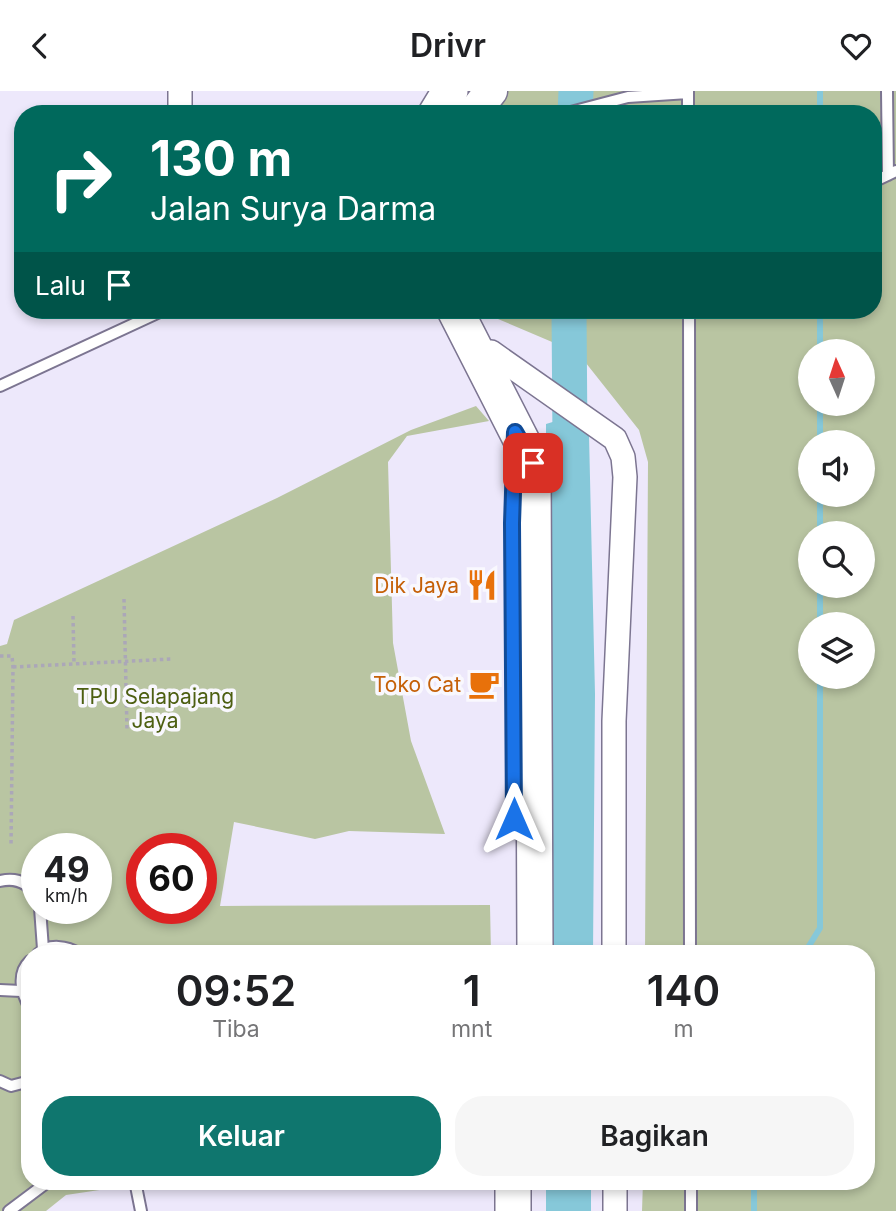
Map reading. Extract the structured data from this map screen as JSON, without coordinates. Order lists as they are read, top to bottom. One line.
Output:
{"parks":["TPU Selapajang Jaya"],"places":{"restaurant":["Dik Jaya"],"cafe":["Toko Cat"]},"north":"top","page":{"header":"Drivr","turn":["130 m","Jalan Surya Darma"],"then":"Lalu","speed":"49 km/h","limit":"60","eta":["09:52","Tiba","1","mnt","140","m"],"buttons":["Keluar","Bagikan"]}}
